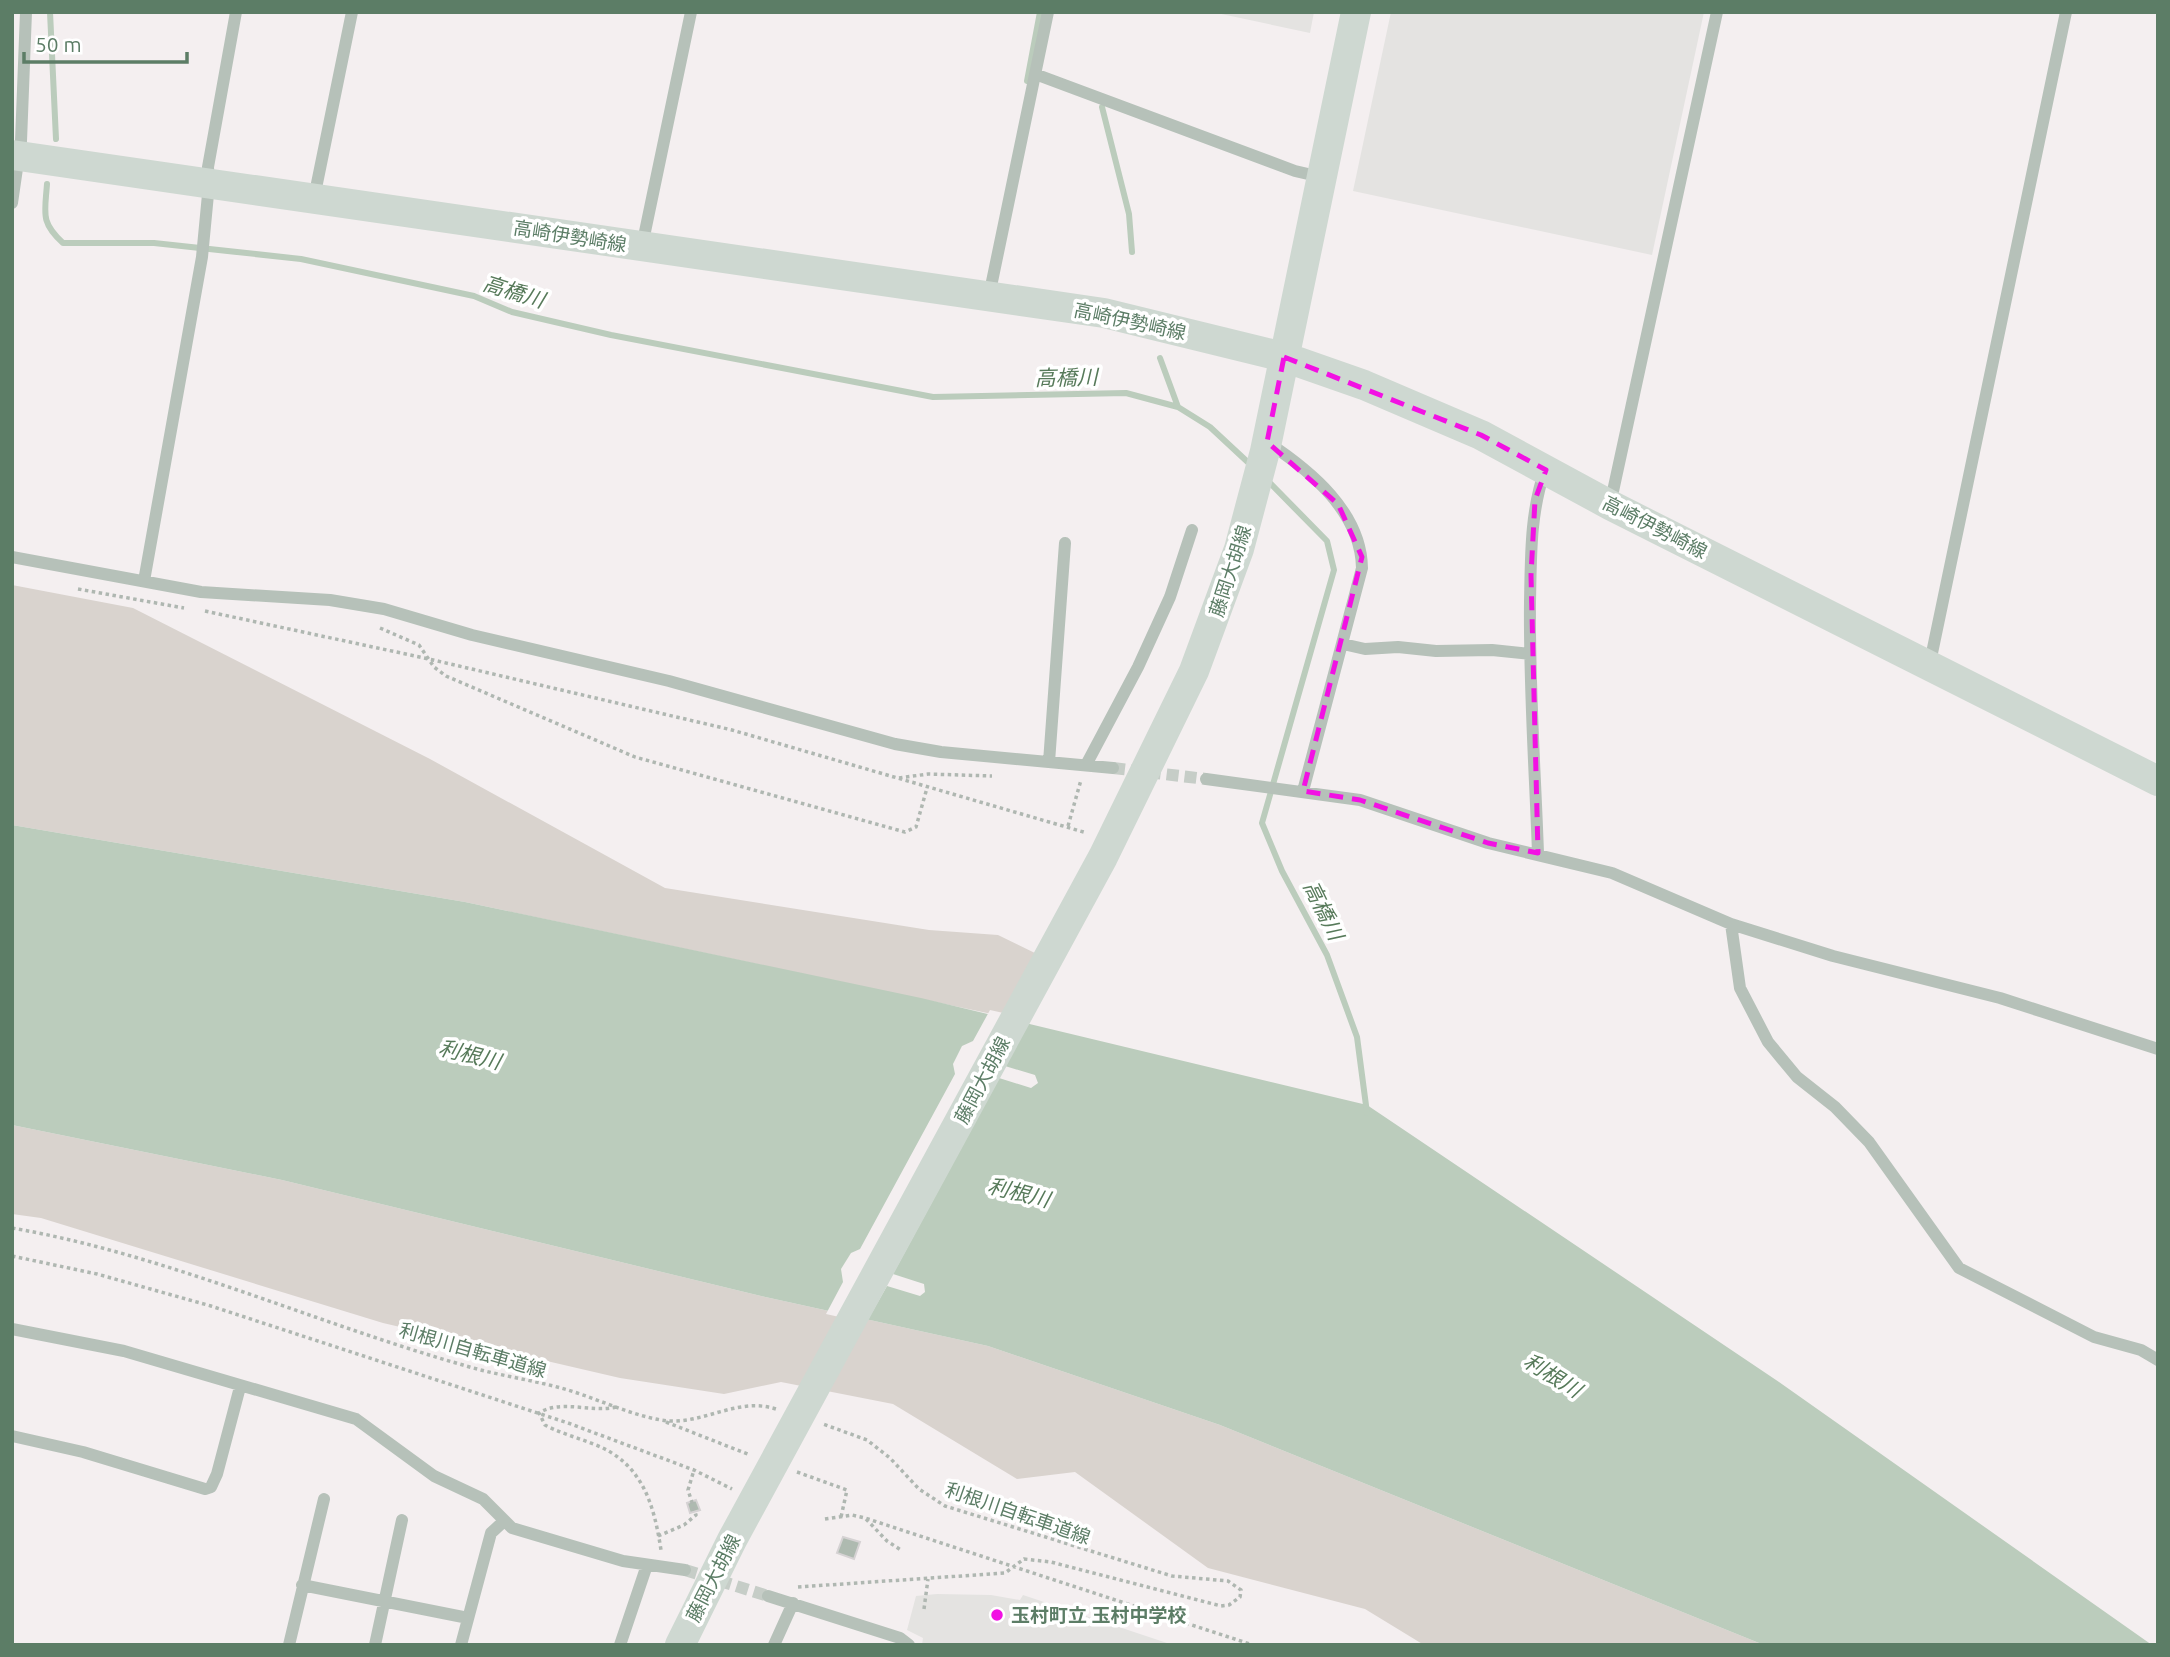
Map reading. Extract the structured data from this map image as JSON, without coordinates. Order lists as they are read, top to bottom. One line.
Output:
{"streets":{"main road":["高崎伊勢崎線","藤岡大胡線"],"path":["利根川自転車道線"]},"water":["高橋川","利根川"],"places":["玉村町立 玉村中学校"],"scale_bar":"50 m"}
